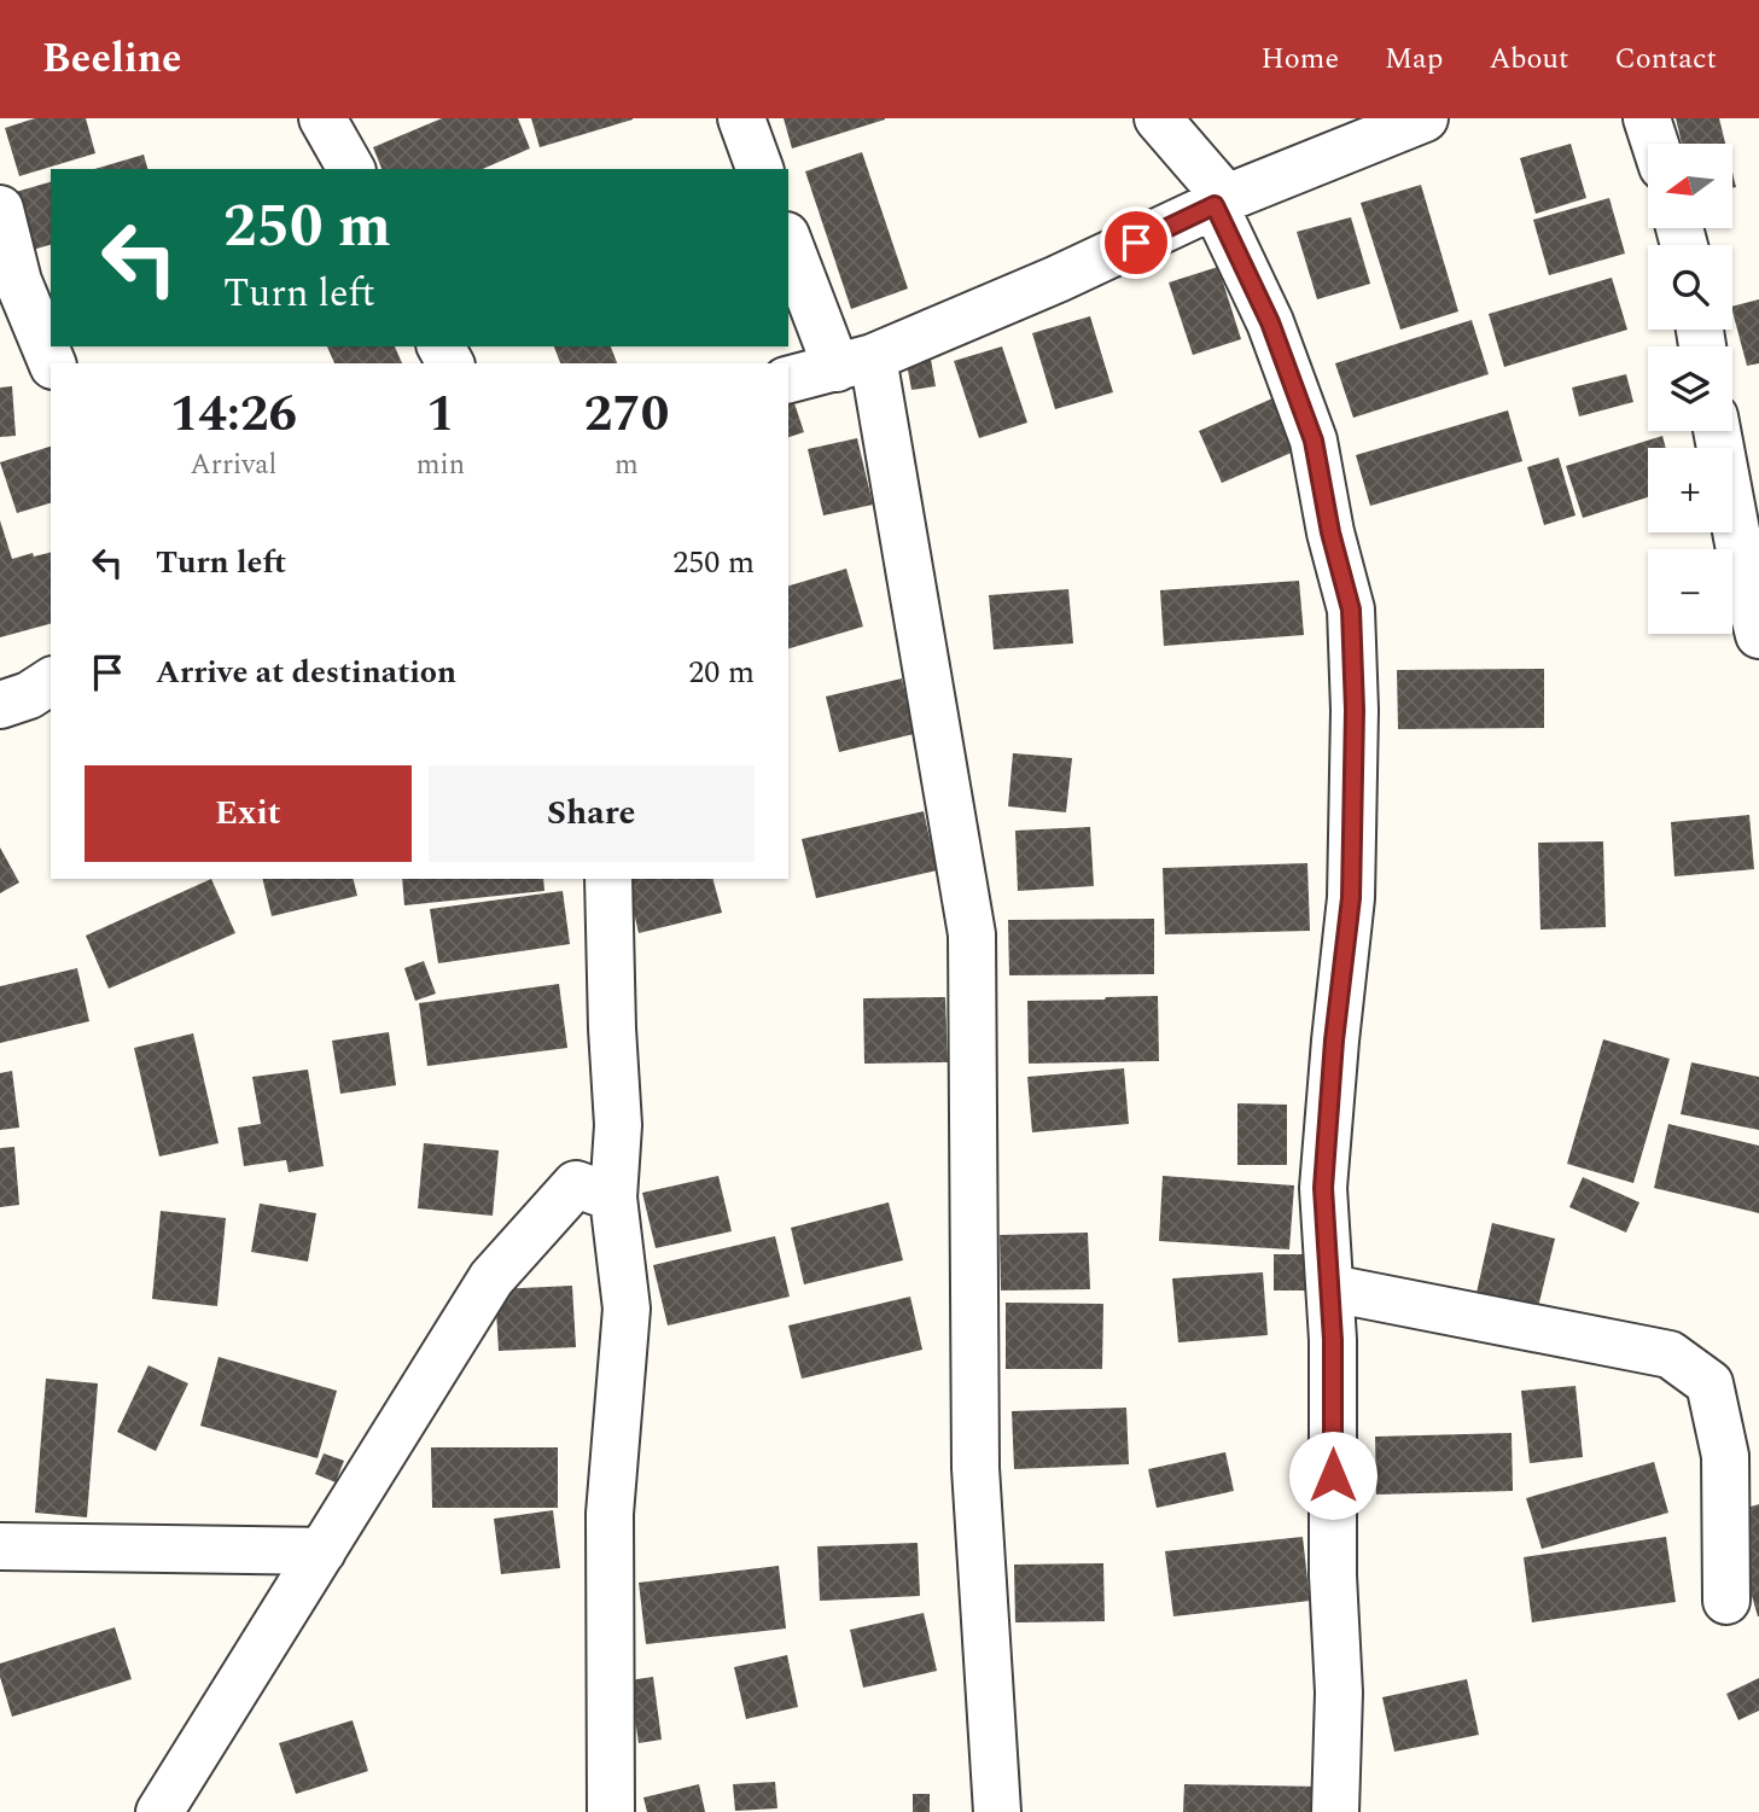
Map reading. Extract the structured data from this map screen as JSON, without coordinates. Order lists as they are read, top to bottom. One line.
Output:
{"north":"left","page":{"header":"Beeline","nav":["Home","Map","About","Contact"],"map_buttons":["+","−"],"turn":["250 m","Turn left"],"eta":["14:26","Arrival","1","min","270","m"],"list":[{"name":"Turn left","value":"250 m"},{"name":"Arrive at destination","value":"20 m"}],"buttons":["Exit","Share"]}}
